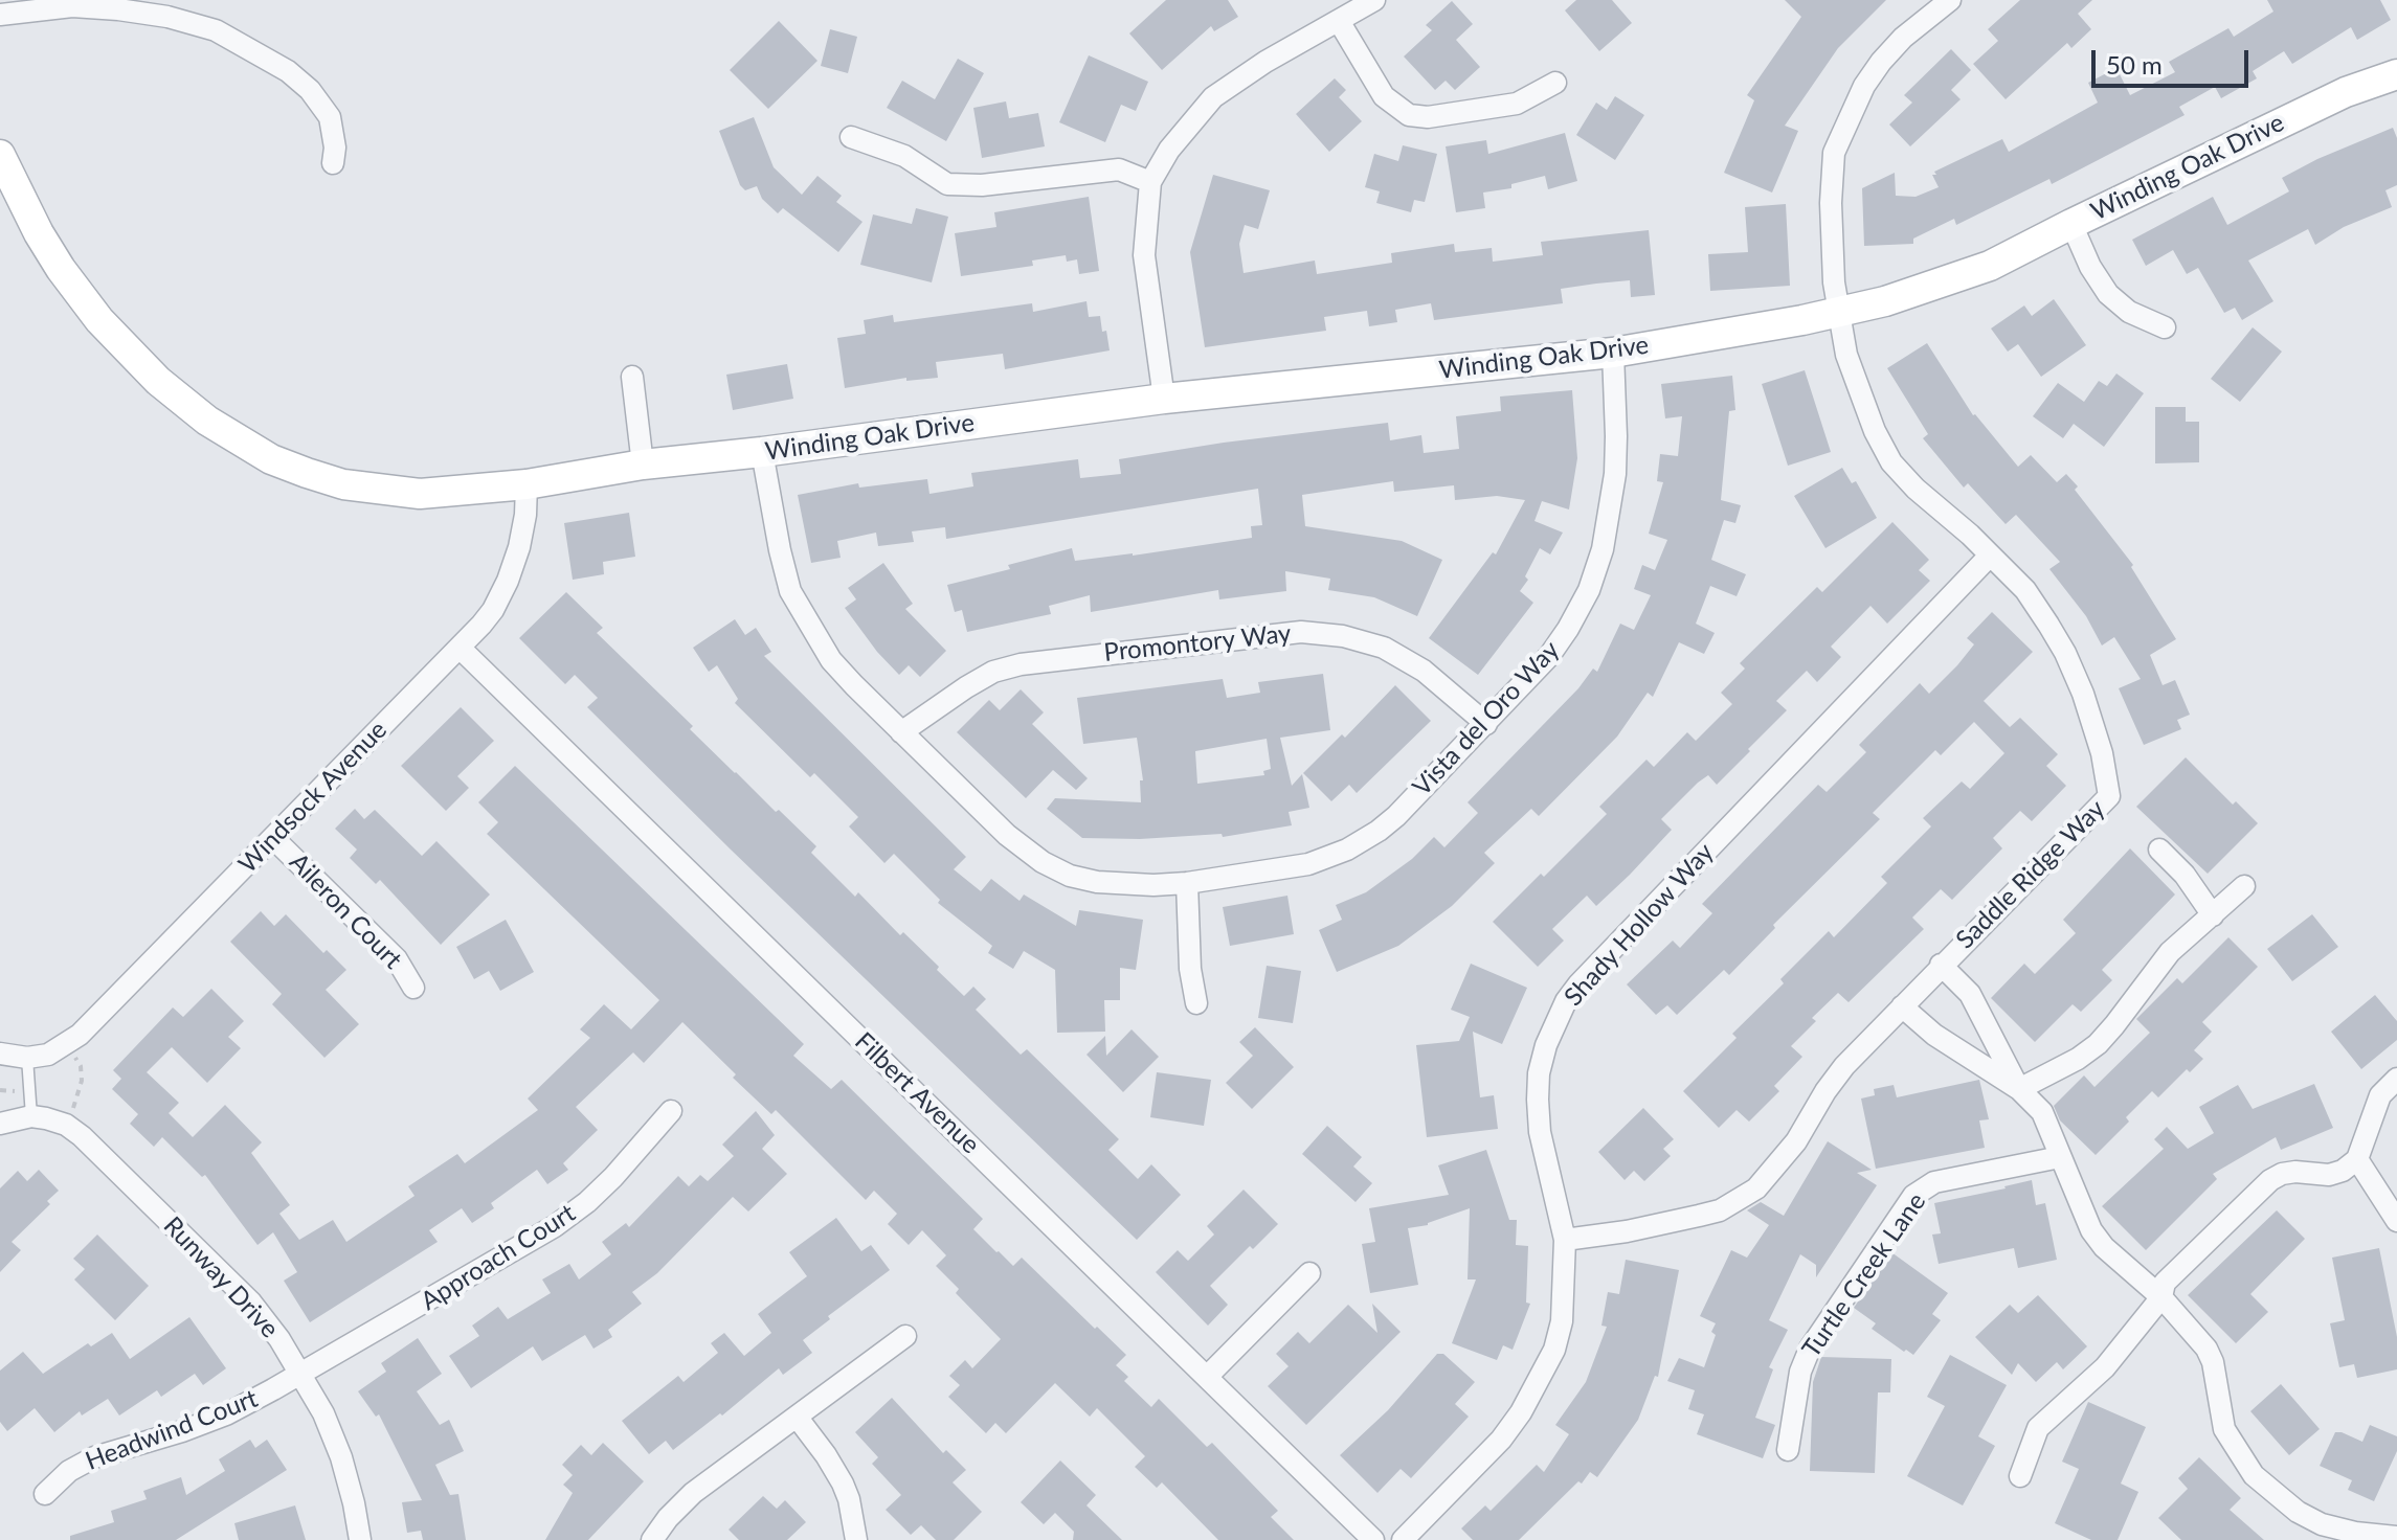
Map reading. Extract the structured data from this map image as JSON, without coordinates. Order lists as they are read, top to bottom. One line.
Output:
{"streets":{"street":["Winding Oak Drive","Promontory Way","Vista del Oro Way","Windsock Avenue","Saddle Ridge Way","Aileron Court","Shady Hollow Way","Filbert Avenue","Approach Court","Turtle Creek Lane","Runway Drive","Headwind Court"]},"crossings":[["Winding Oak Drive","Vista del Oro Way"],["Winding Oak Drive","Windsock Avenue"],["Winding Oak Drive","Saddle Ridge Way"],["Promontory Way","Vista del Oro Way"],["Windsock Avenue","Aileron Court"],["Windsock Avenue","Filbert Avenue"],["Saddle Ridge Way","Shady Hollow Way"],["Approach Court","Runway Drive"],["Approach Court","Headwind Court"],["Runway Drive","Headwind Court"]],"scale_bar":"50 m"}
